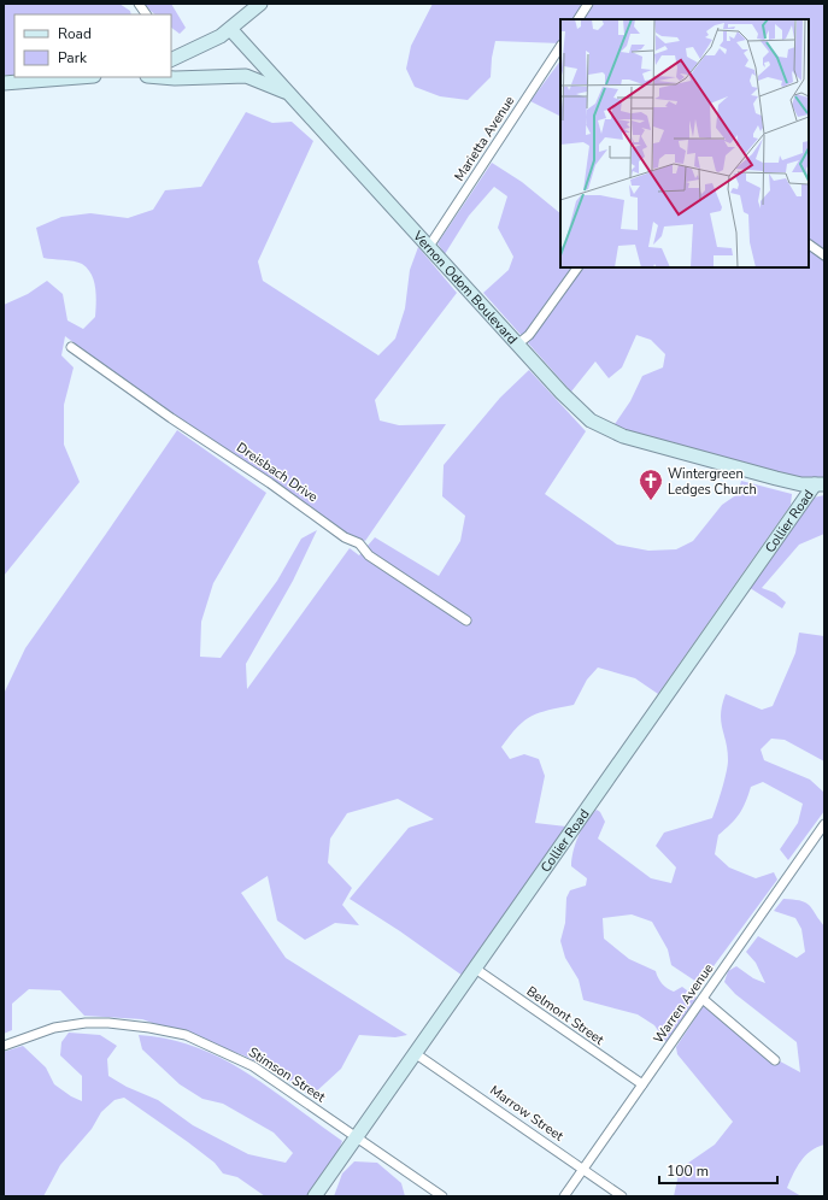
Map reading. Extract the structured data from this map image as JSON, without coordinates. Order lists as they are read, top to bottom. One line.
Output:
{"streets":{"main road":["Vernon Odom Boulevard","Collier Road"],"street":["Marietta Avenue","Dreisbach Drive","Warren Avenue","Belmont Street","Stimson Street","Marrow Street"]},"crossings":[["Marietta Avenue","Vernon Odom Boulevard"],["Vernon Odom Boulevard","Collier Road"],["Collier Road","Belmont Street"],["Collier Road","Stimson Street"],["Collier Road","Marrow Street"],["Warren Avenue","Belmont Street"],["Warren Avenue","Marrow Street"]],"places":{"church":["Wintergreen Ledges Church"]},"legend":["Road","Park"],"scale_bar":"100 m"}
